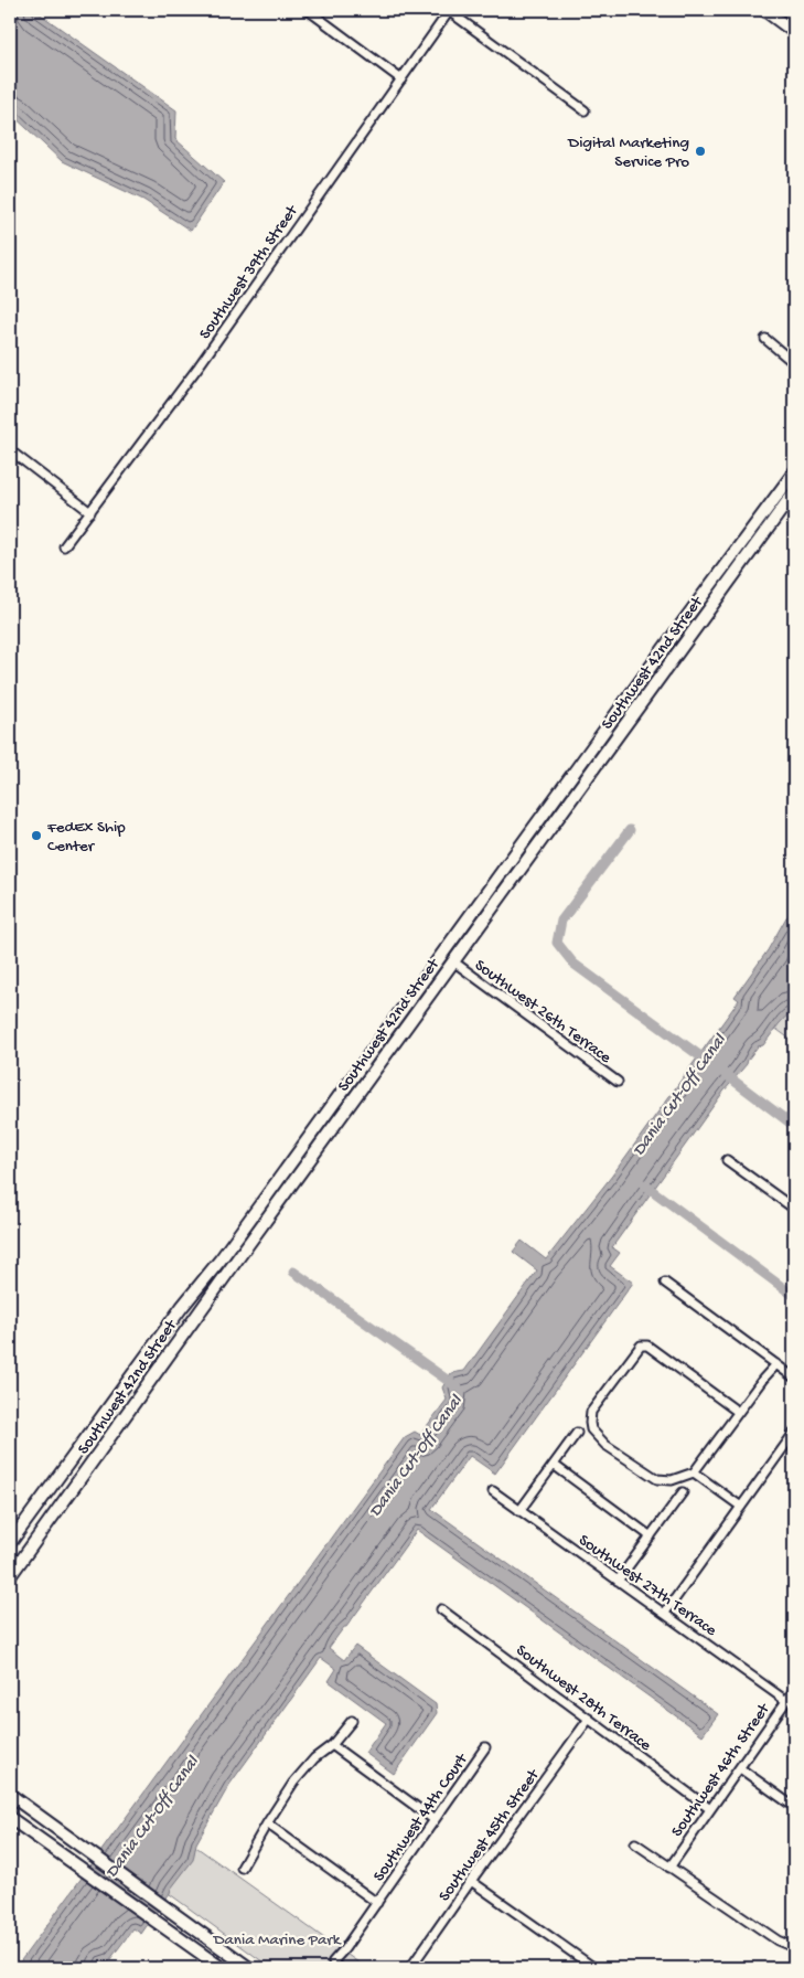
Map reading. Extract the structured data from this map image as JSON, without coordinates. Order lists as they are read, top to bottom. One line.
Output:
{"streets":{"street":["Southwest 39th Street","Southwest 42nd Street","Southwest 26th Terrace","Southwest 27th Terrace","Southwest 28th Terrace","Southwest 46th Street","Southwest 44th Court","Southwest 45th Street"]},"crossings":[["Southwest 42nd Street","Southwest 26th Terrace"],["Southwest 27th Terrace","Southwest 46th Street"],["Southwest 28th Terrace","Southwest 46th Street"],["Southwest 28th Terrace","Southwest 45th Street"]],"water":["Dania Cut-Off Canal"],"parks":["Dania Marine Park"],"places":["Digital Marketing Service Pro","FedEx Ship Center"]}
